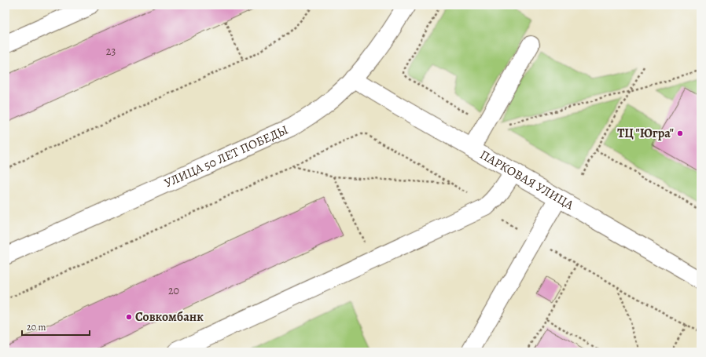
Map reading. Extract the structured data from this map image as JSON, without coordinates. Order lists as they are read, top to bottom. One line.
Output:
{"streets":{"street":["УЛИЦА 50 ЛЕТ ПОБЕДЫ","ПАРКОВАЯ УЛИЦА"]},"crossings":[["УЛИЦА 50 ЛЕТ ПОБЕДЫ","ПАРКОВАЯ УЛИЦА"]],"places":["ТЦ \"Югра\"","Совкомбанк"],"house_numbers":["23","20"],"scale_bar":"20 m"}
